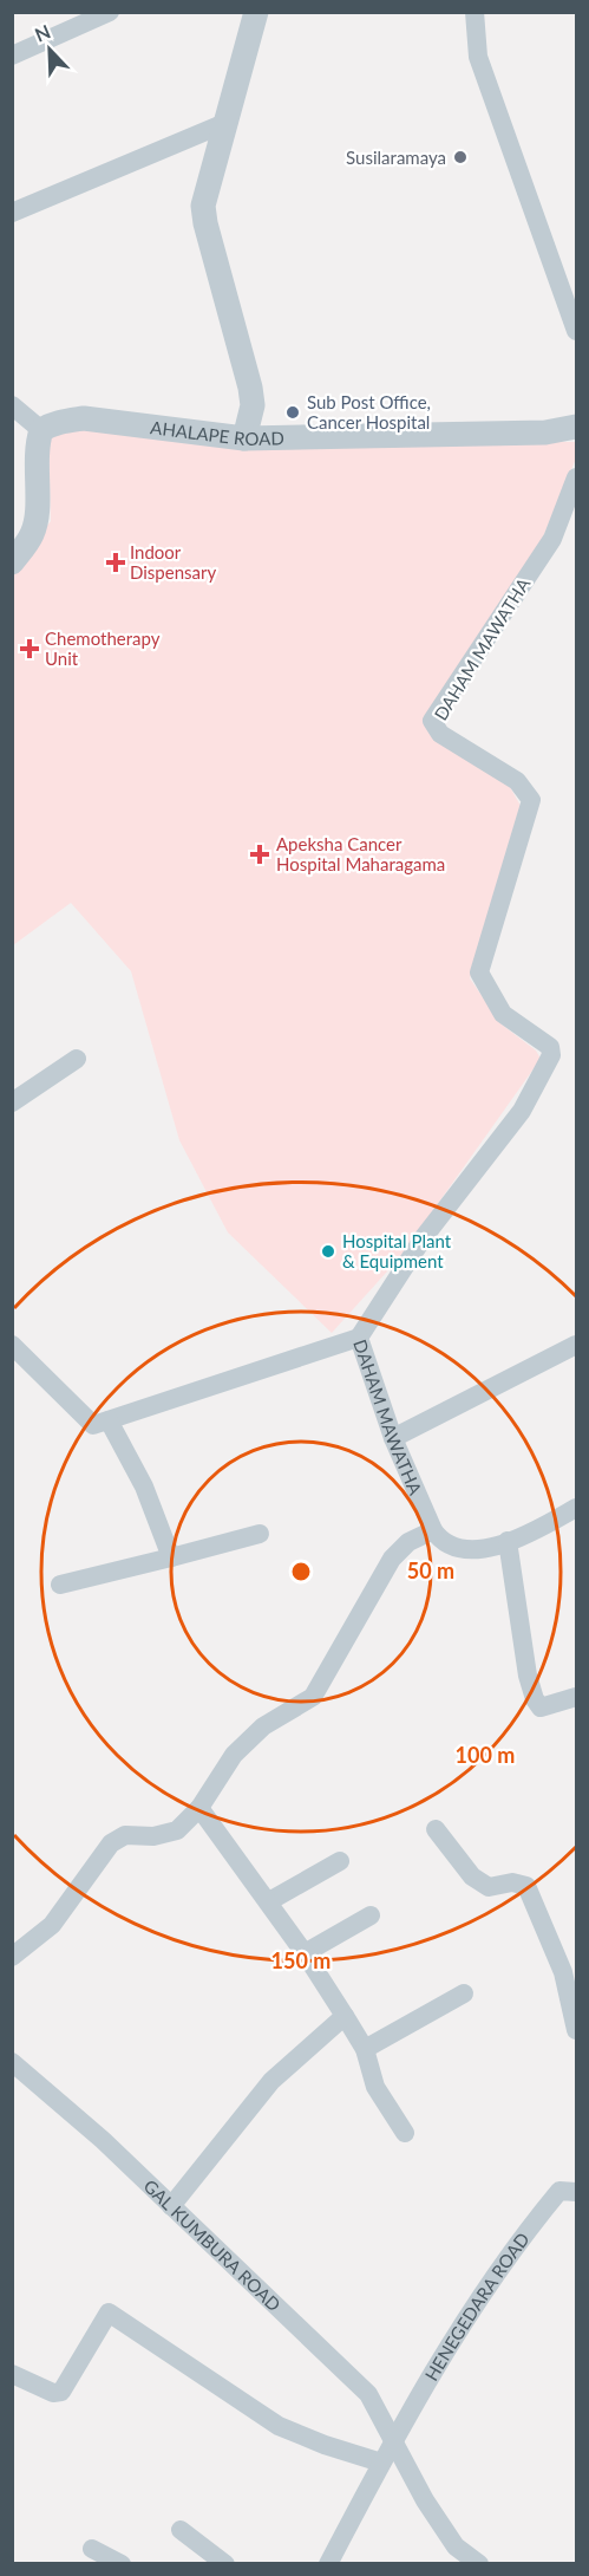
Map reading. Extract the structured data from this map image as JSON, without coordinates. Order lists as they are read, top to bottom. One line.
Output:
{"streets":{"street":["AHALAPE ROAD","DAHAM MAWATHA","GAL KUMBURA ROAD","HENEGEDARA ROAD"]},"crossings":[["GAL KUMBURA ROAD","HENEGEDARA ROAD"]],"places":{"other":["Susilaramaya","Sub Post Office, Cancer Hospital","Hospital Plant & Equipment"],"health":["Indoor Dispensary","Chemotherapy Unit","Apeksha Cancer Hospital Maharagama"]},"north":"top left","rings":["50 m","100 m","150 m"]}
